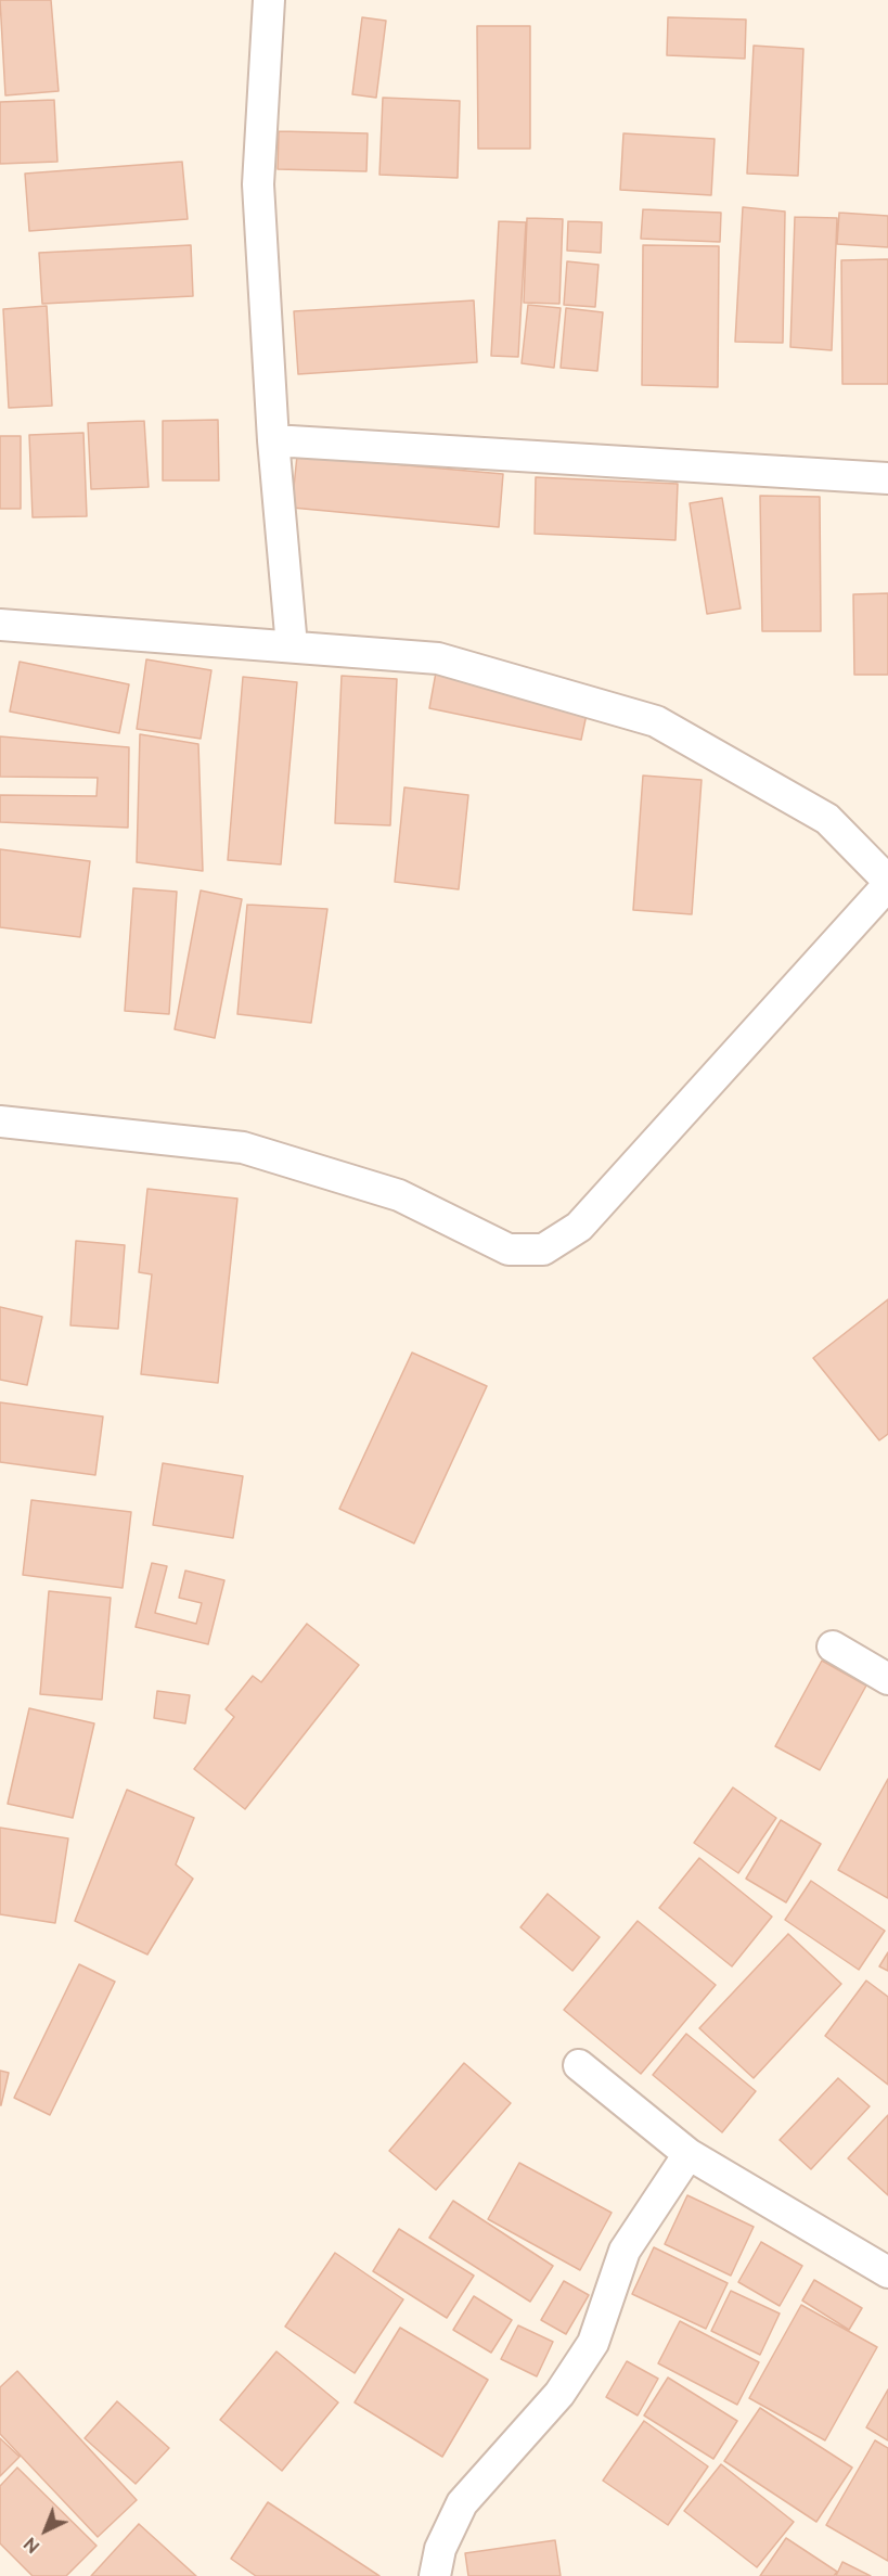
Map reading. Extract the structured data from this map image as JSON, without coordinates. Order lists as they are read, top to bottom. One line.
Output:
{"north":"bottom left"}
